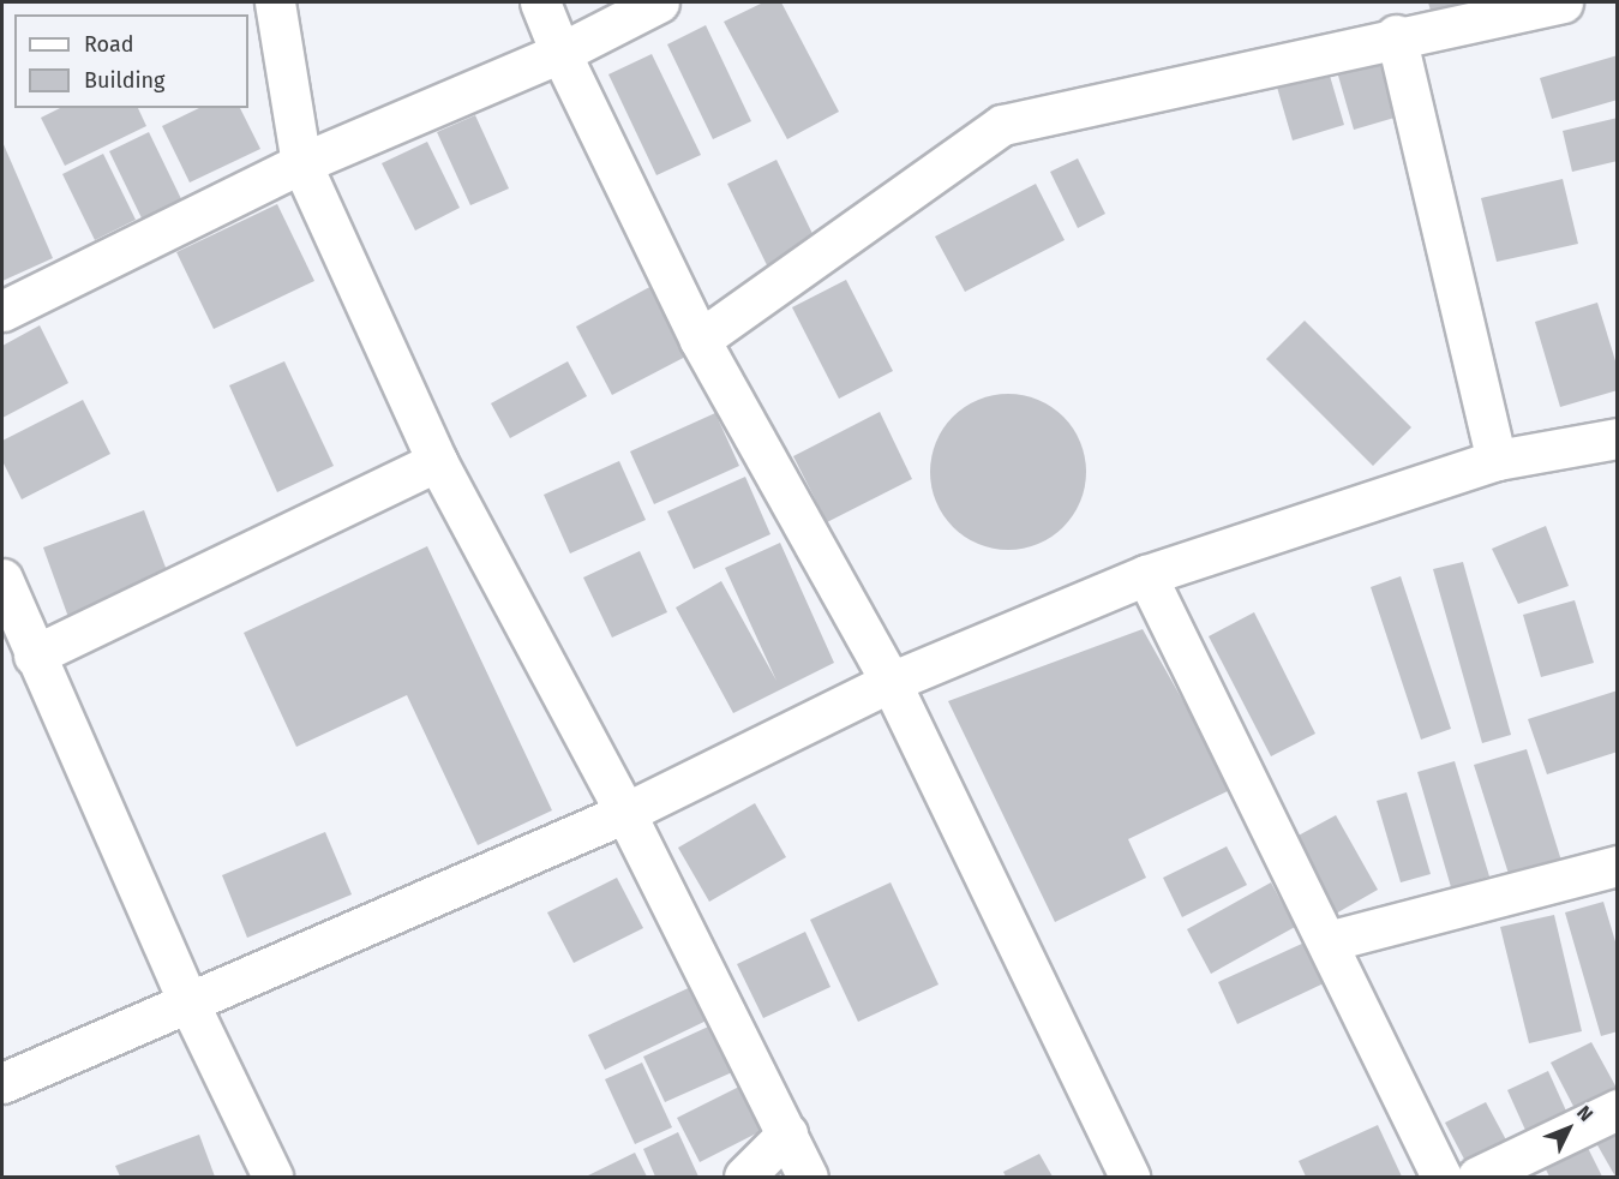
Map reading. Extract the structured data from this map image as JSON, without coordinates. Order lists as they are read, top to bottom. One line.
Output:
{"legend":["Road","Building"],"north":"top right"}
